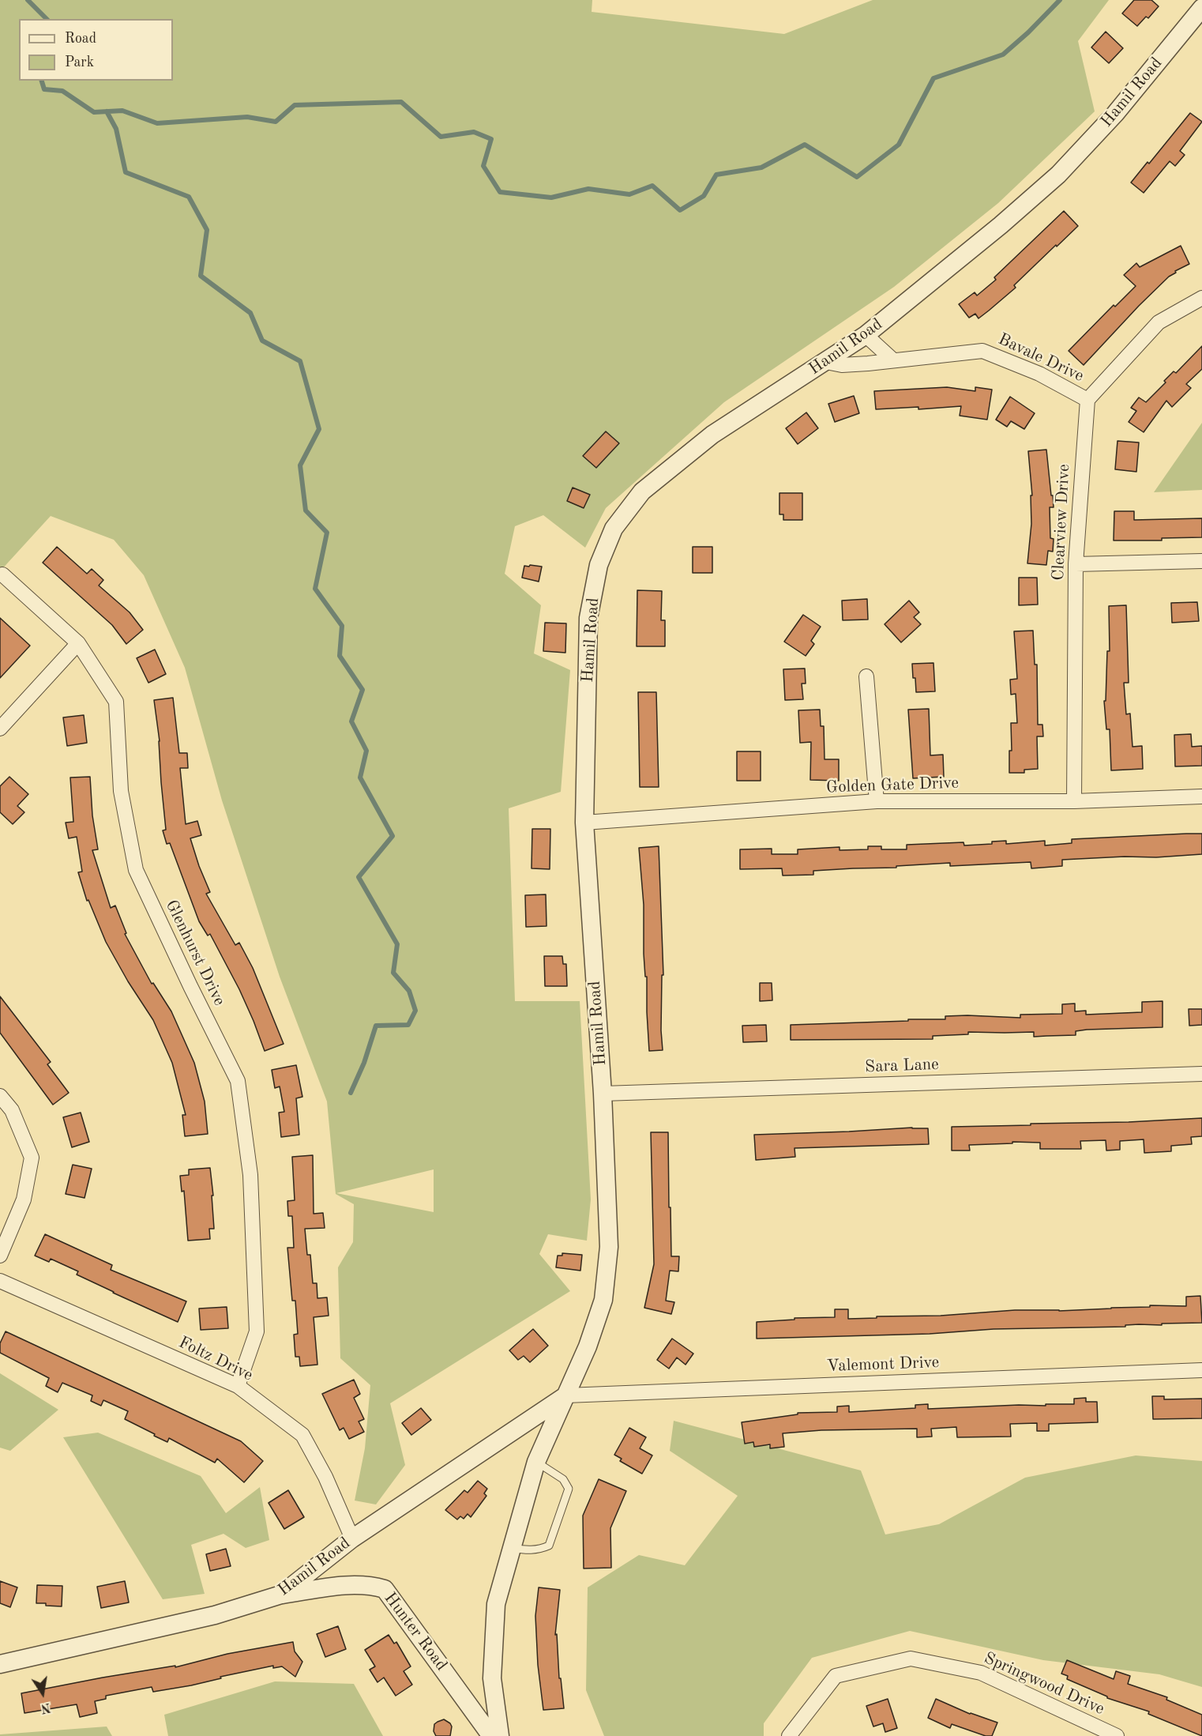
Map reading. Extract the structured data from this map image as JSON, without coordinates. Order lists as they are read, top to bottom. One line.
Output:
{"streets":{"street":["Hamil Road","Bavale Drive","Clearview Drive","Golden Gate Drive","Glenhurst Drive","Sara Lane","Foltz Drive","Valemont Drive","Hunter Road","Springwood Drive"]},"crossings":[["Hamil Road","Bavale Drive"],["Hamil Road","Golden Gate Drive"],["Hamil Road","Sara Lane"],["Hamil Road","Foltz Drive"],["Hamil Road","Valemont Drive"],["Hamil Road","Hunter Road"],["Bavale Drive","Clearview Drive"],["Clearview Drive","Golden Gate Drive"],["Glenhurst Drive","Foltz Drive"]],"legend":["Road","Park"],"north":"bottom"}
